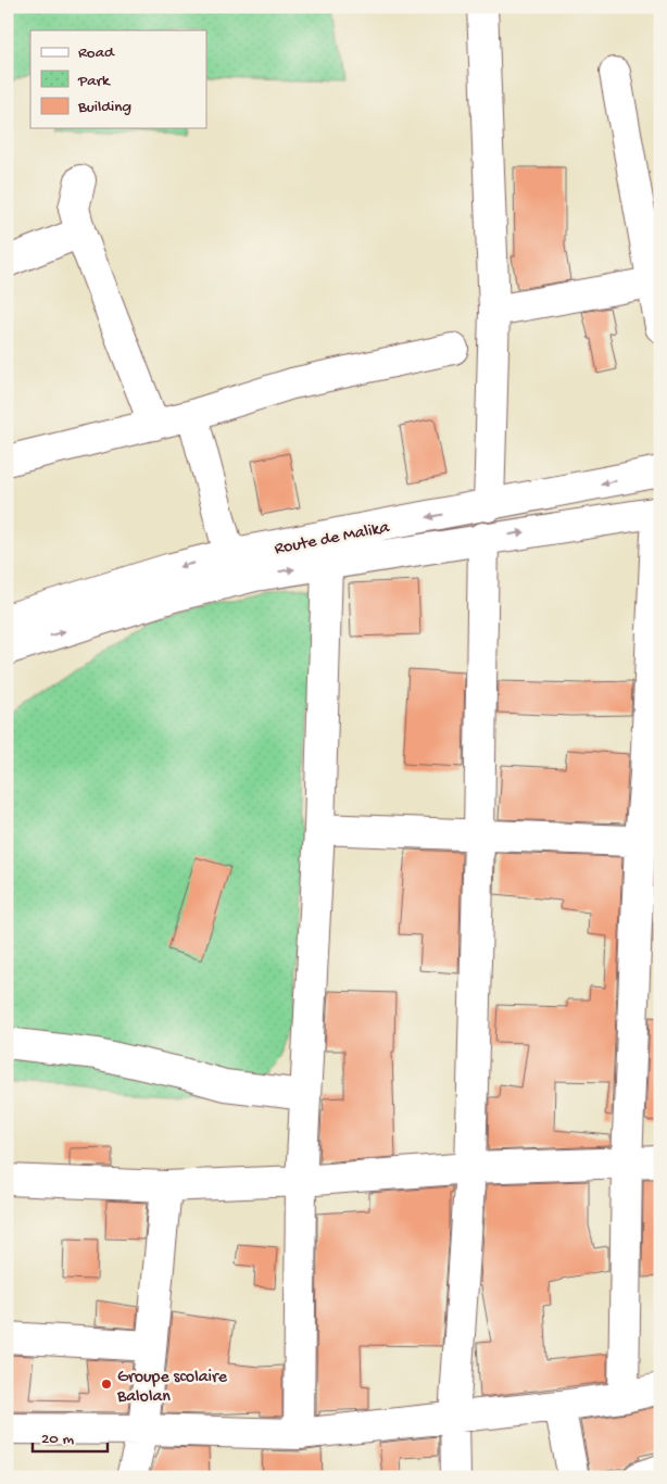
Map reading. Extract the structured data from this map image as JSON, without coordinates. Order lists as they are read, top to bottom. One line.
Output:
{"streets":{"street":["Route de Malika"]},"places":["Groupe scolaire Balolan"],"legend":["Road","Park","Building"],"scale_bar":"20 m"}
